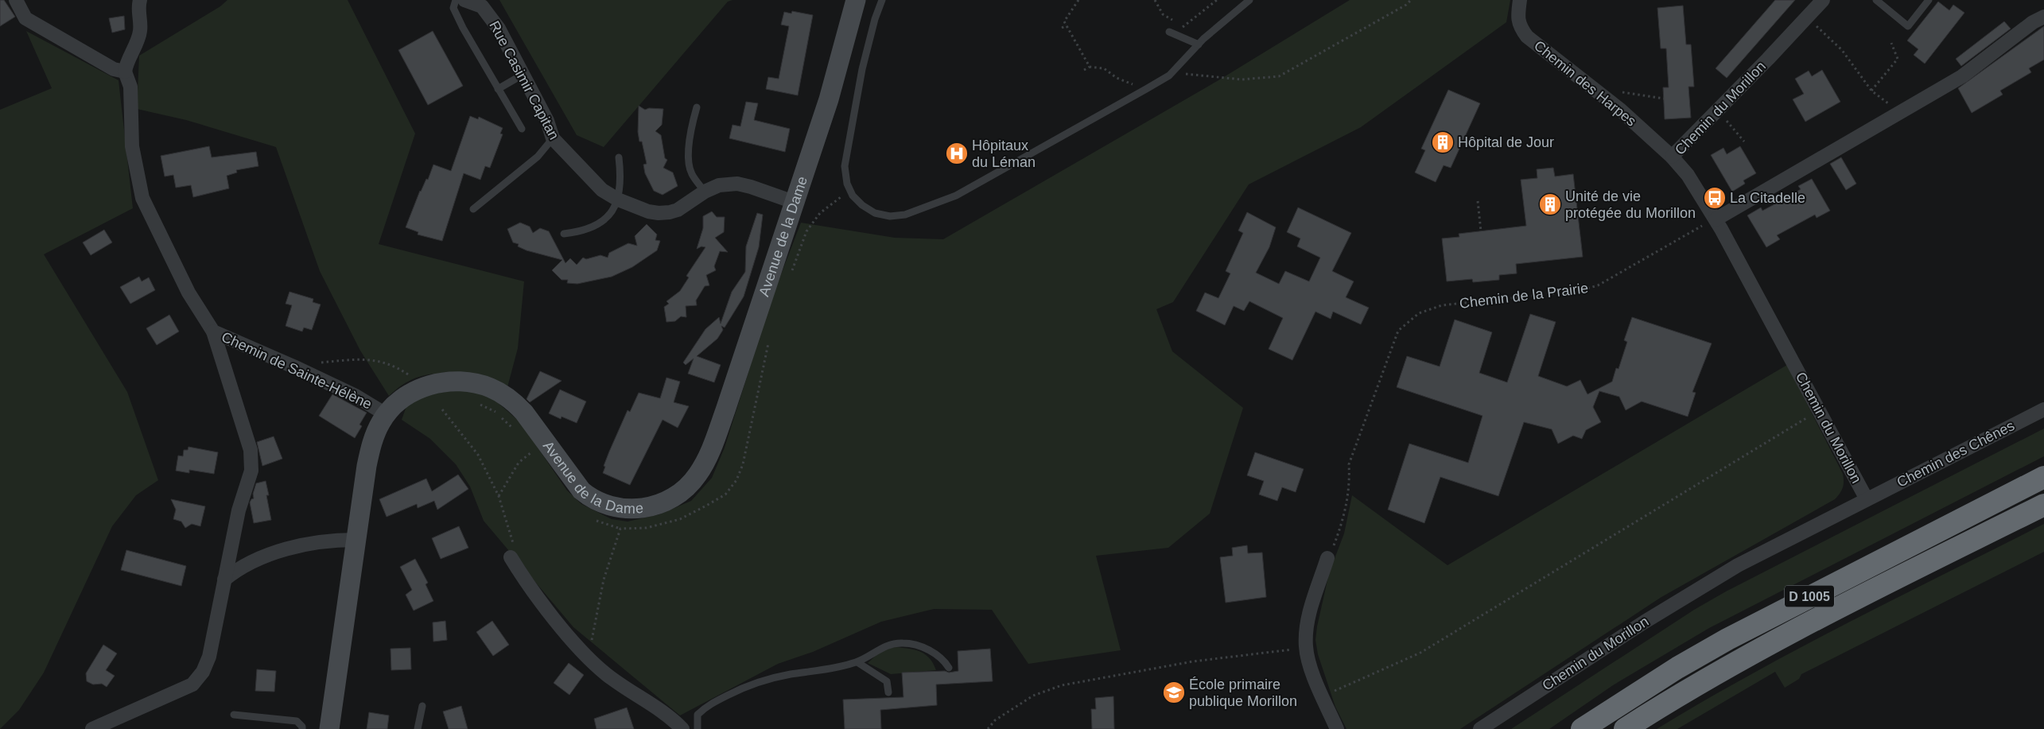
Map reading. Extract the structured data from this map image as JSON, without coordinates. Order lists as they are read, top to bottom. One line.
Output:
{"streets":{"highway":["D 1005"],"main road":["Avenue de la Dame"],"street":["Rue Casimir Capitan","Chemin des Harpes","Chemin du Morillon","Chemin de Sainte-Hélène","Chemin des Chênes"],"path":["Chemin de la Prairie"]},"crossings":[["Rue Casimir Capitan","Avenue de la Dame"],["Chemin des Harpes","Chemin du Morillon"],["Chemin du Morillon","Chemin de la Prairie"],["Chemin du Morillon","Chemin des Chênes"],["Avenue de la Dame","Chemin de Sainte-Hélène"]],"places":{"building":["Hôpital de Jour","Unité de vie protégée du Morillon"],"hospital":["Hôpitaux du Léman"],"bus stop":["La Citadelle"],"school or university":["École primaire publique Morillon"]}}
